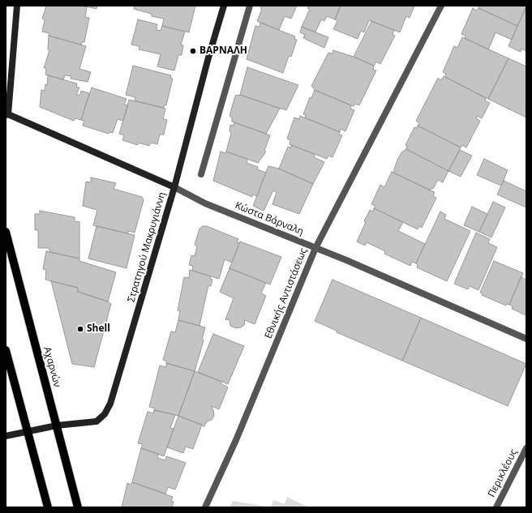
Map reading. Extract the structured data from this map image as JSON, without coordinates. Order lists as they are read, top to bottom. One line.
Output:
{"streets":{"main road":["Αχαρνών"],"street":["Κώστα Βάρναλη","Στρατηγού Μακρυγιάννη","Εθνικής Αντιστάσεως","Περικλέους"]},"crossings":[["Κώστα Βάρναλη","Στρατηγού Μακρυγιάννη"],["Κώστα Βάρναλη","Εθνικής Αντιστάσεως"],["Στρατηγού Μακρυγιάννη","Αχαρνών"]],"places":["ΒΑΡΝΑΛΗ","Shell"]}
